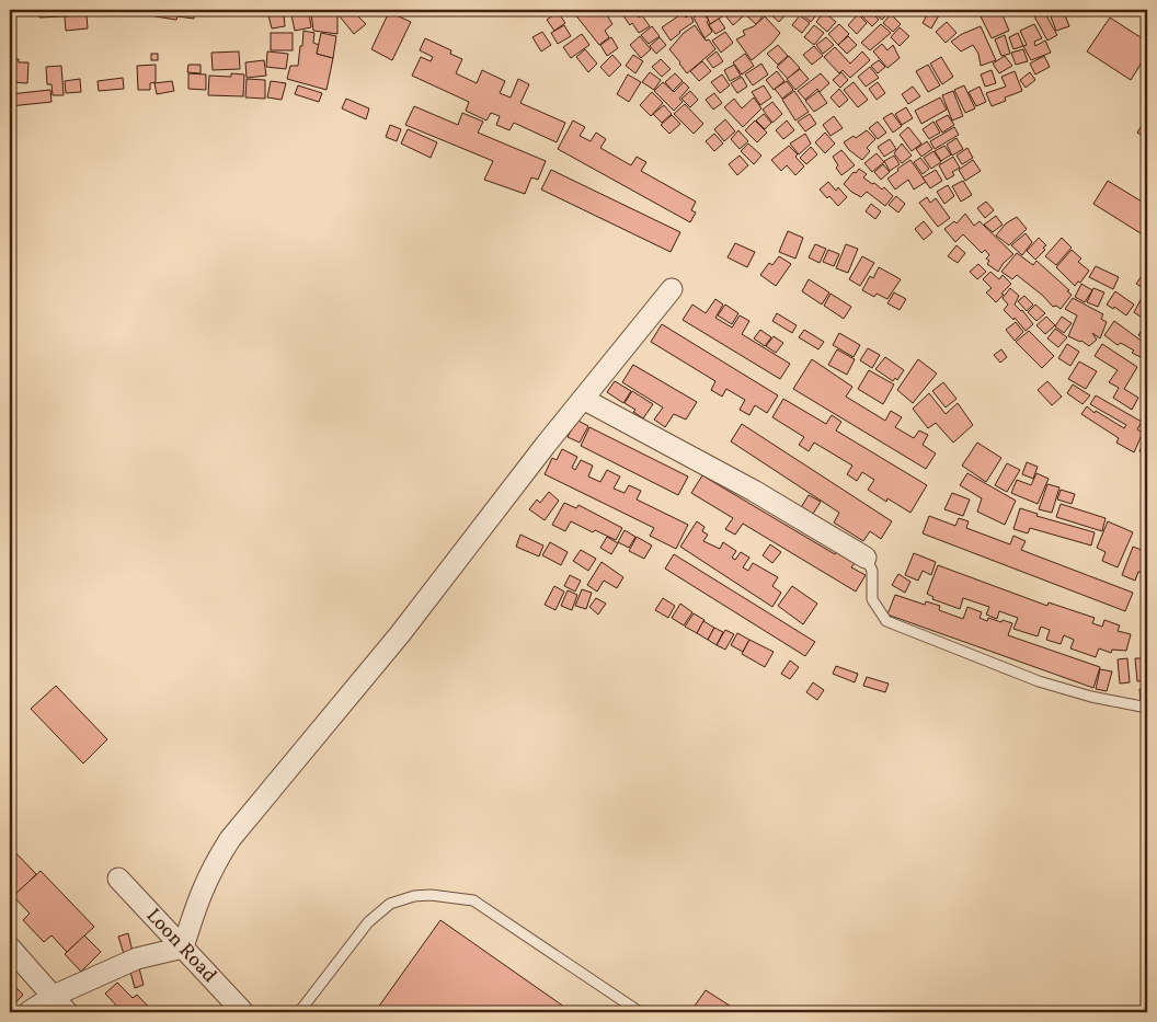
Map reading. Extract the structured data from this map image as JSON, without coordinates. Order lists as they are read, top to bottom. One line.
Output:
{"streets":{"street":["Loon Road"]}}
